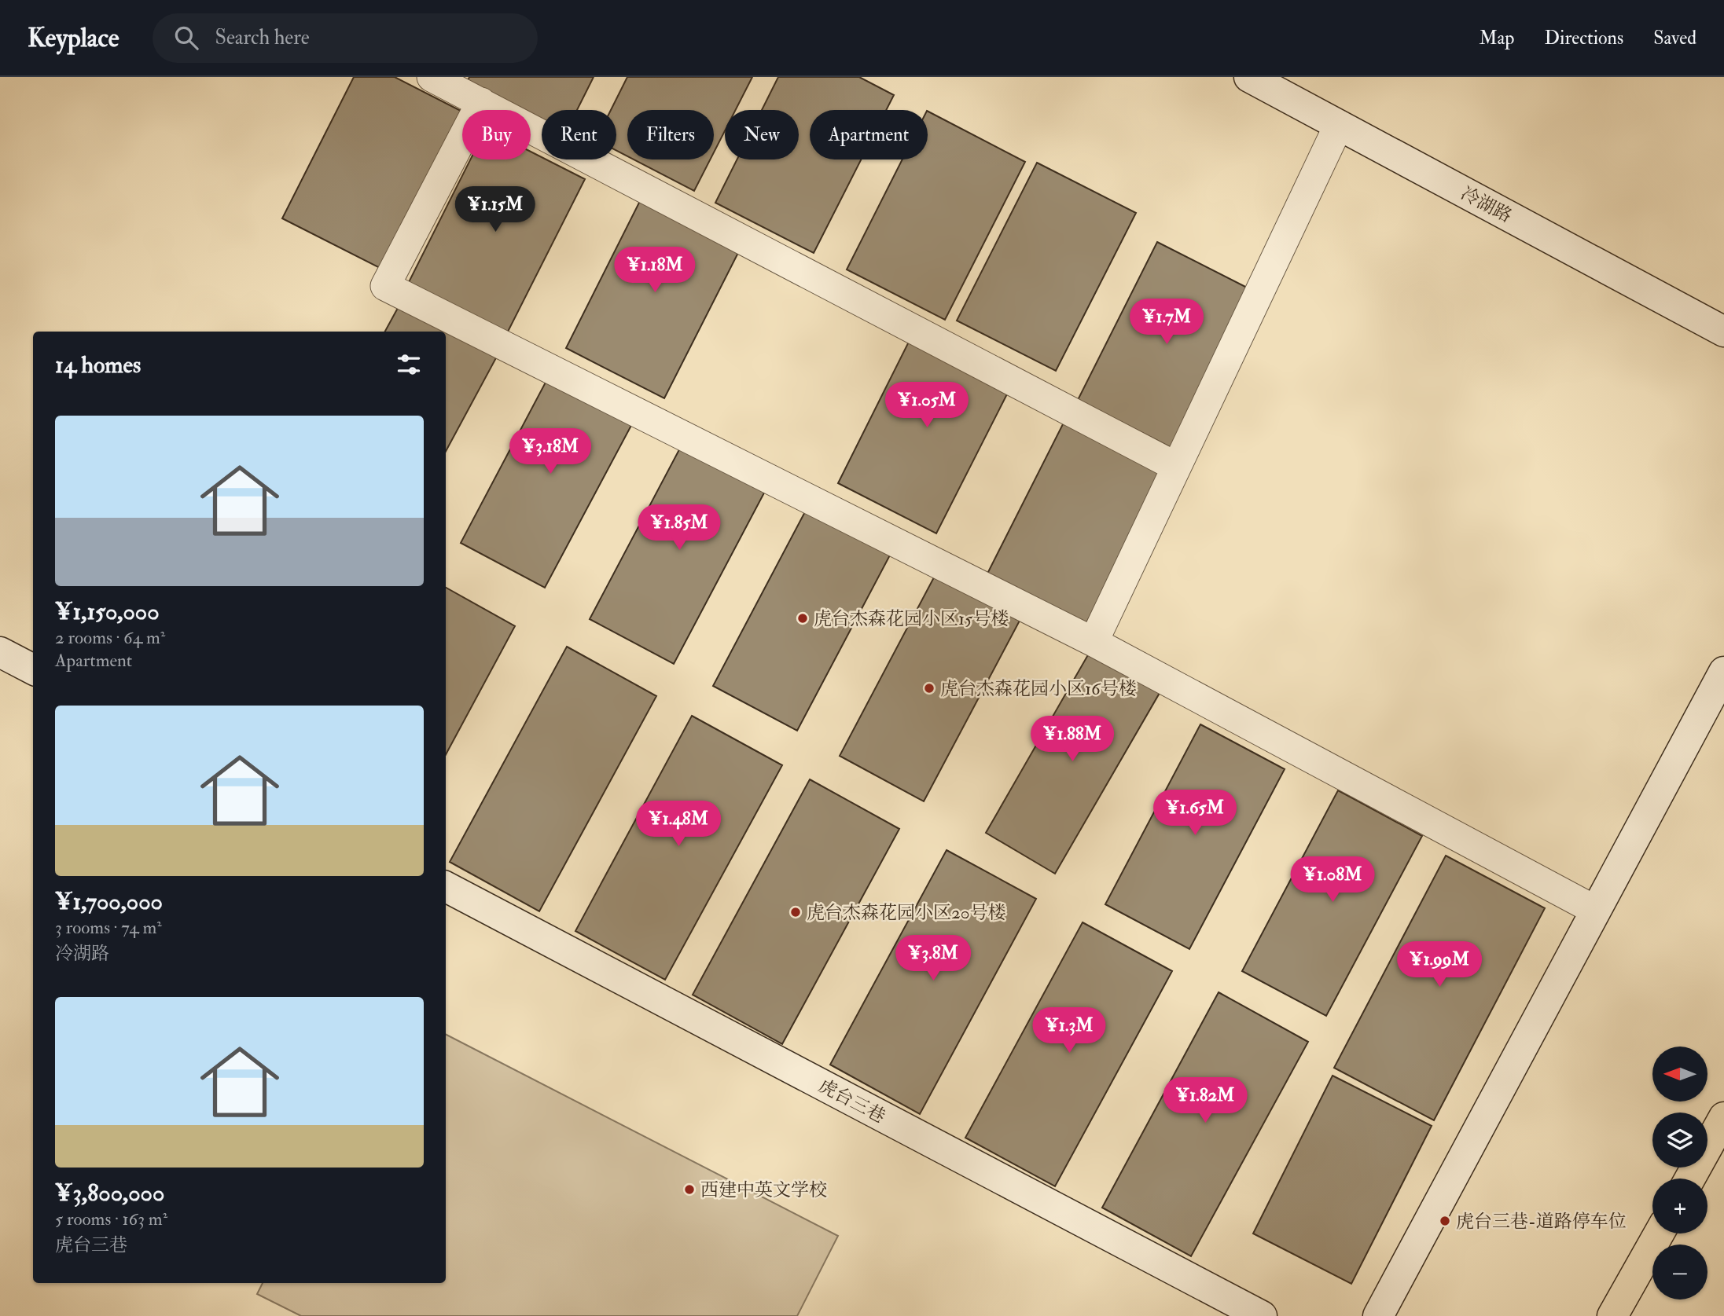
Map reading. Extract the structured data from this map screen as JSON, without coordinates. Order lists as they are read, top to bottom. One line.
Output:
{"streets":{"street":["冷湖路","虎台三巷"]},"places":["虎台杰森花园小区15号楼","虎台杰森花园小区16号楼","虎台杰森花园小区20号楼","西建中英文学校","虎台三巷-道路停车位"],"north":"left","page":{"header":"Keyplace","search":"Search here","nav":["Map","Directions","Saved"],"chip":["Buy","Rent","Filters","New","Apartment"],"price":["¥1.15M","¥1.18M","¥1.7M","¥1.05M","¥3.18M","¥1.85M","¥1.88M","¥1.65M","¥1.48M","¥1.08M","¥3.8M","¥1.99M","¥1.3M","¥1.82M"],"heading":"14 homes","list":[{"name":"¥1,150,000","note":"2 rooms · 64 m² · Apartment"},{"name":"¥1,700,000","note":"3 rooms · 74 m² · 冷湖路"},{"name":"¥3,800,000","note":"5 rooms · 163 m² · 虎台三巷"}],"map_buttons":["+","−"]}}
